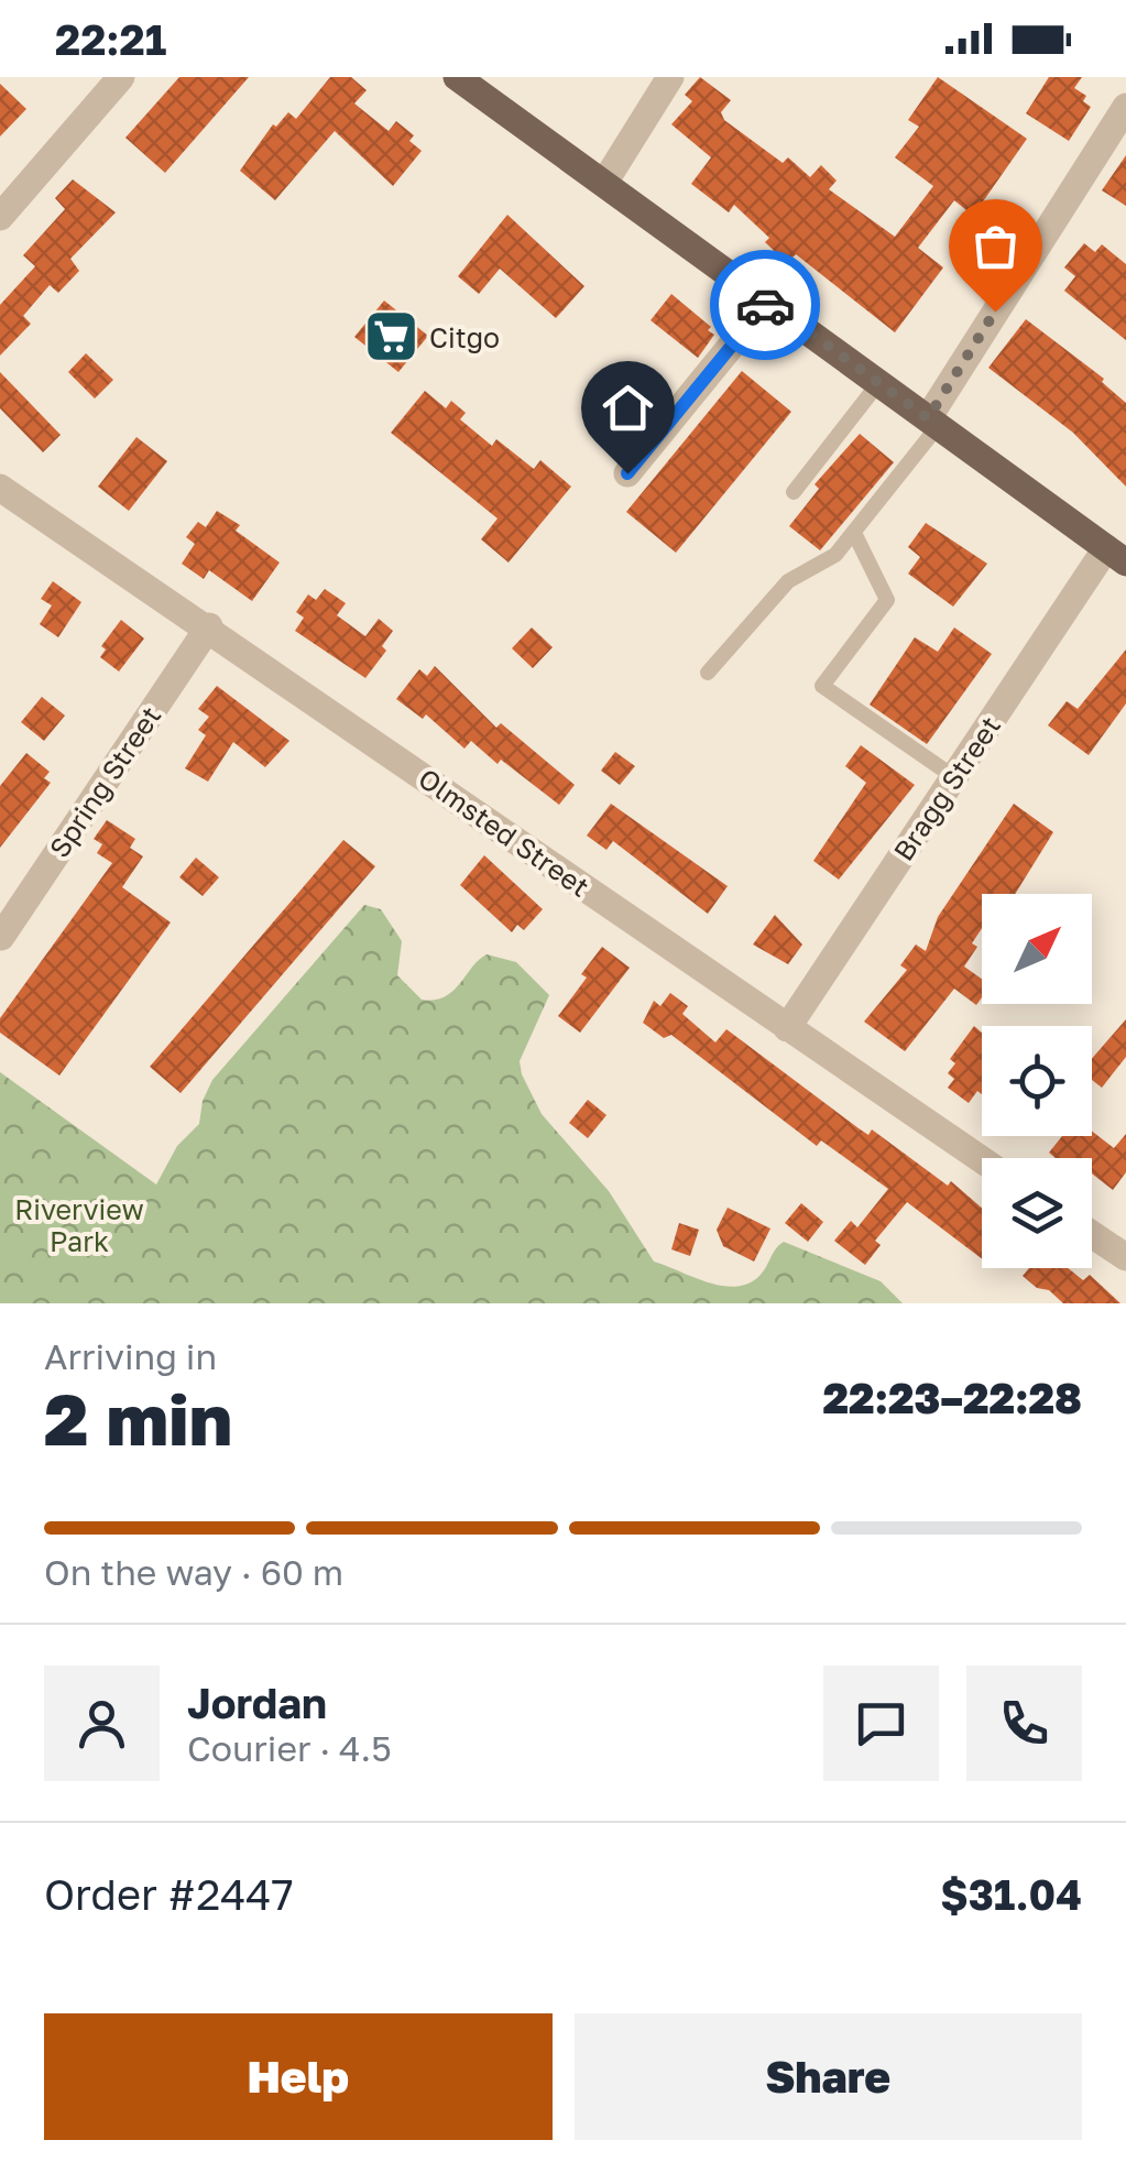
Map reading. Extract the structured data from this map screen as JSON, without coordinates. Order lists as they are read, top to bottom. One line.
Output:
{"streets":{"street":["Spring Street","Bragg Street","Olmsted Street"]},"crossings":[["Spring Street","Olmsted Street"],["Bragg Street","Olmsted Street"]],"parks":["Riverview Park"],"places":{"supermarket":["Citgo"]},"north":"top right","page":{"status":"22:21","heading":["2 min","Arriving in","22:23–22:28"],"panel":["Jordan","Courier · 4.5","Order #2447","$31.04"],"bar":"On the way · 60 m","buttons":["Help","Share"]}}
